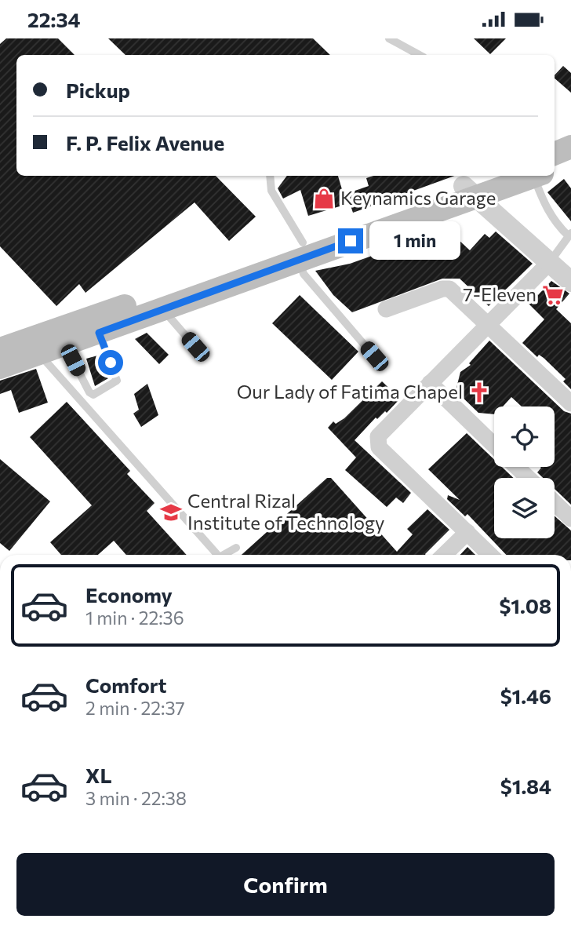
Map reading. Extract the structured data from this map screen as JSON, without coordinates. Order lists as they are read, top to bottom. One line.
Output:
{"places":{"shop":["Keynamics Garage"],"supermarket":["7-Eleven"],"church":["Our Lady of Fatima Chapel"],"school or university":["Central Rizal Institute of Technology"]},"page":{"status":"22:34","banner":["Pickup","F. P. Felix Avenue"],"bubble":"1 min","list":[{"name":"Economy","note":"1 min · 22:36","value":"$1.08"},{"name":"Comfort","note":"2 min · 22:37","value":"$1.46"},{"name":"XL","note":"3 min · 22:38","value":"$1.84"}],"buttons":"Confirm"}}
